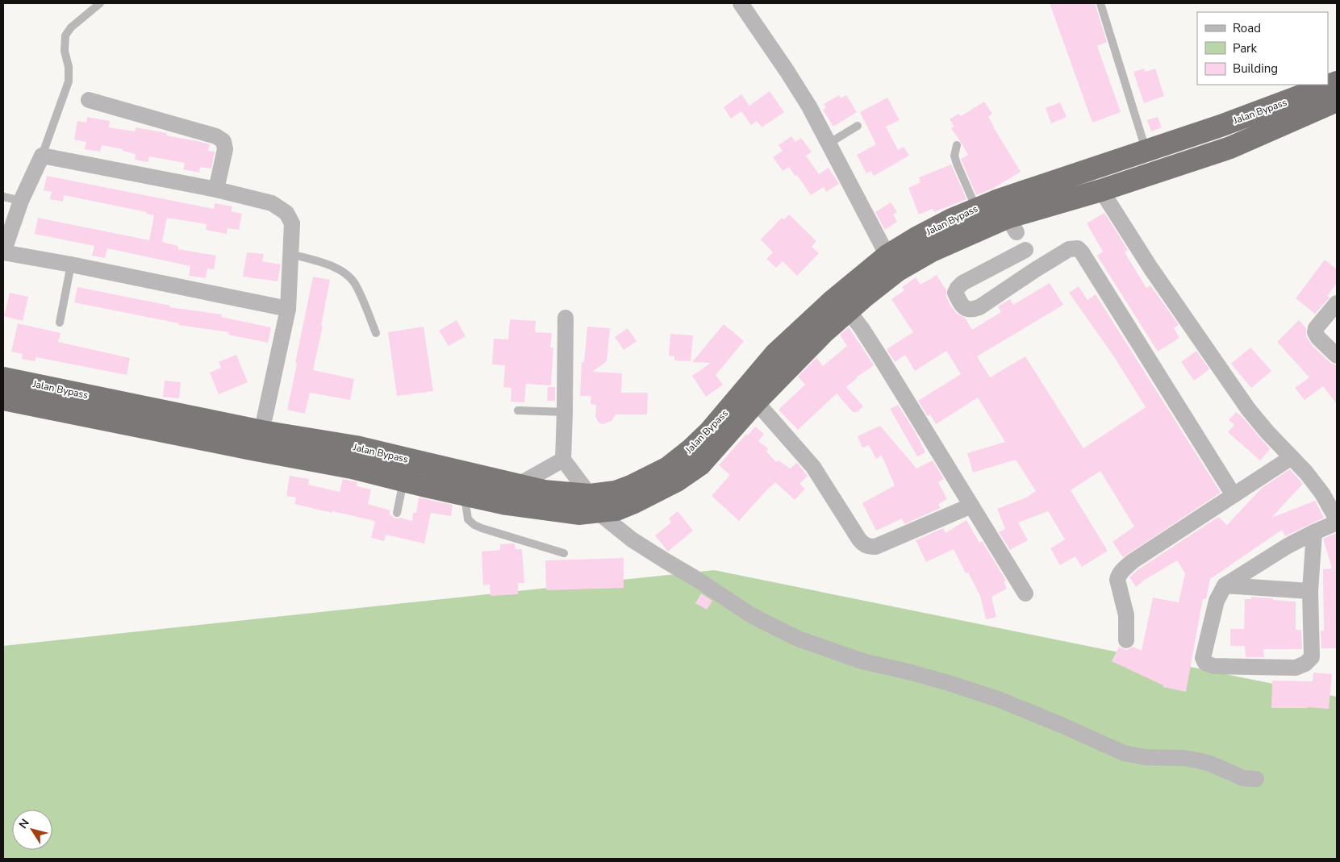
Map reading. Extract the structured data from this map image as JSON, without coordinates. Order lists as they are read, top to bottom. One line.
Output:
{"streets":{"highway":["Jalan Bypass"]},"legend":["Road","Park","Building"],"north":"top left"}
